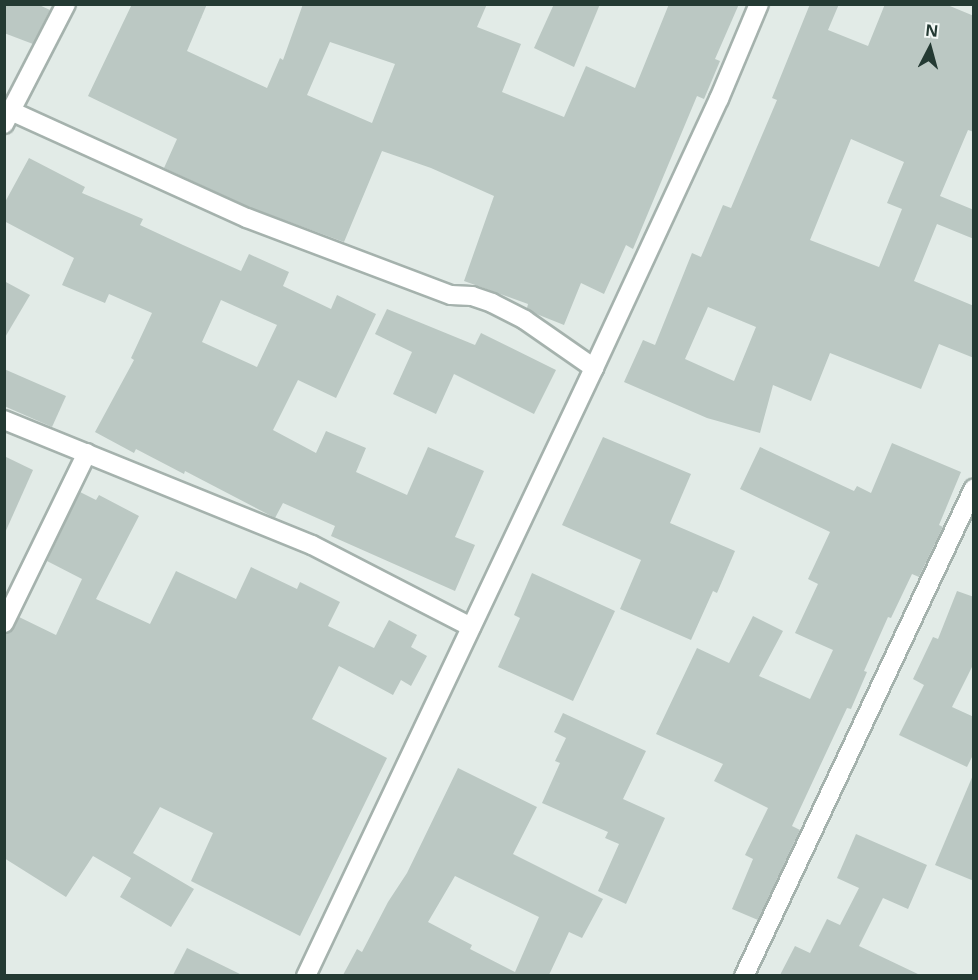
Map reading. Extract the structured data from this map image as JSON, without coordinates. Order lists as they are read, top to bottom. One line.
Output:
{"north":"top"}
